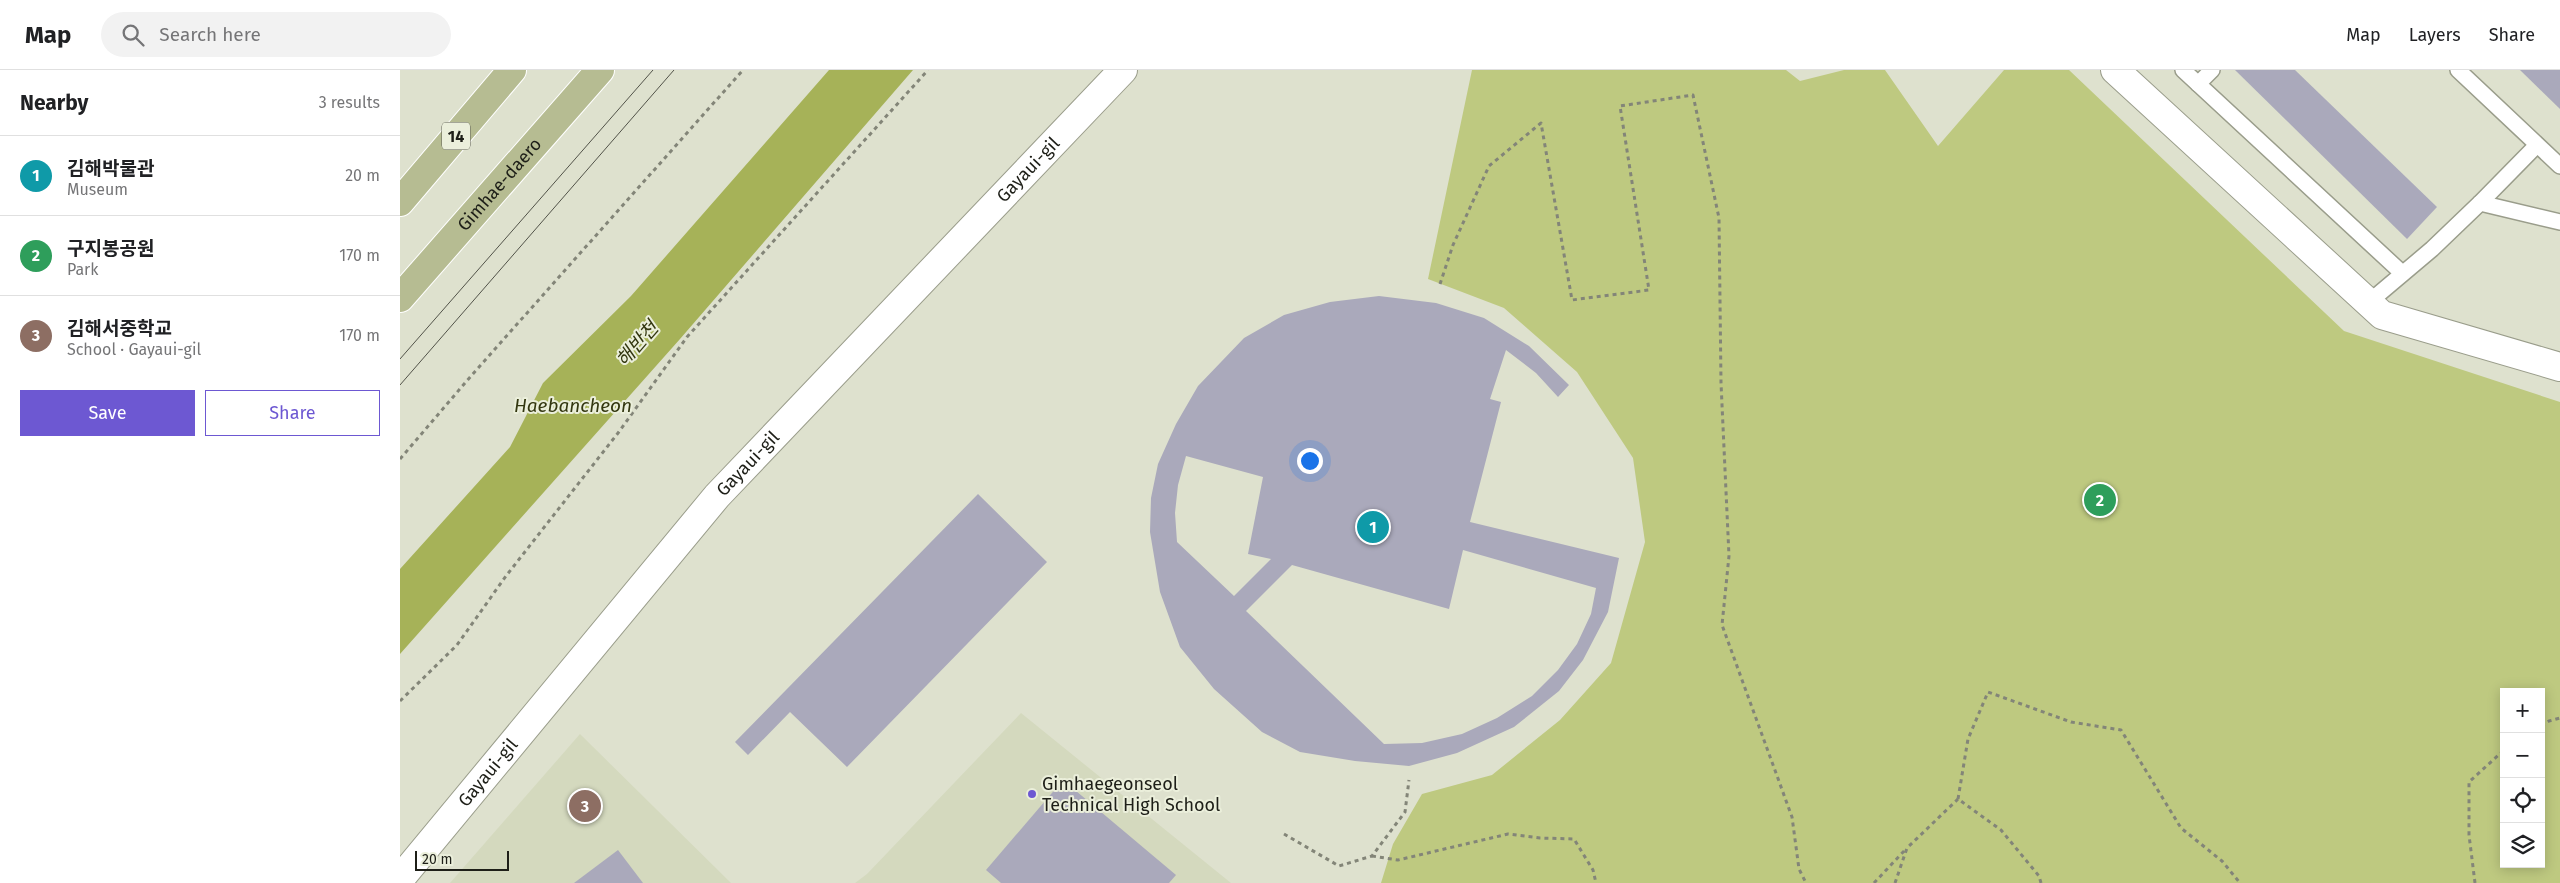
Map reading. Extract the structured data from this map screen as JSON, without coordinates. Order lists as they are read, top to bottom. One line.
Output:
{"streets":{"main road":["14","Gimhae-daero"],"street":["Gayaui-gil"]},"water":["해반천","Haebancheon"],"places":["Gimhaegeonseol Technical High School"],"scale_bar":"20 m","page":{"header":"Map","search":"Search here","nav":["Map","Layers","Share"],"heading":["Nearby","3 results"],"list":[{"mark":"1","name":"김해박물관","note":"Museum","value":"20 m"},{"mark":"2","name":"구지봉공원","note":"Park","value":"170 m"},{"mark":"3","name":"김해서중학교","note":"School · Gayaui-gil","value":"170 m"}],"buttons":["Save","Share"],"pins":["2","1","3"],"map_buttons":["+","−"],"scale":"20 m"}}
